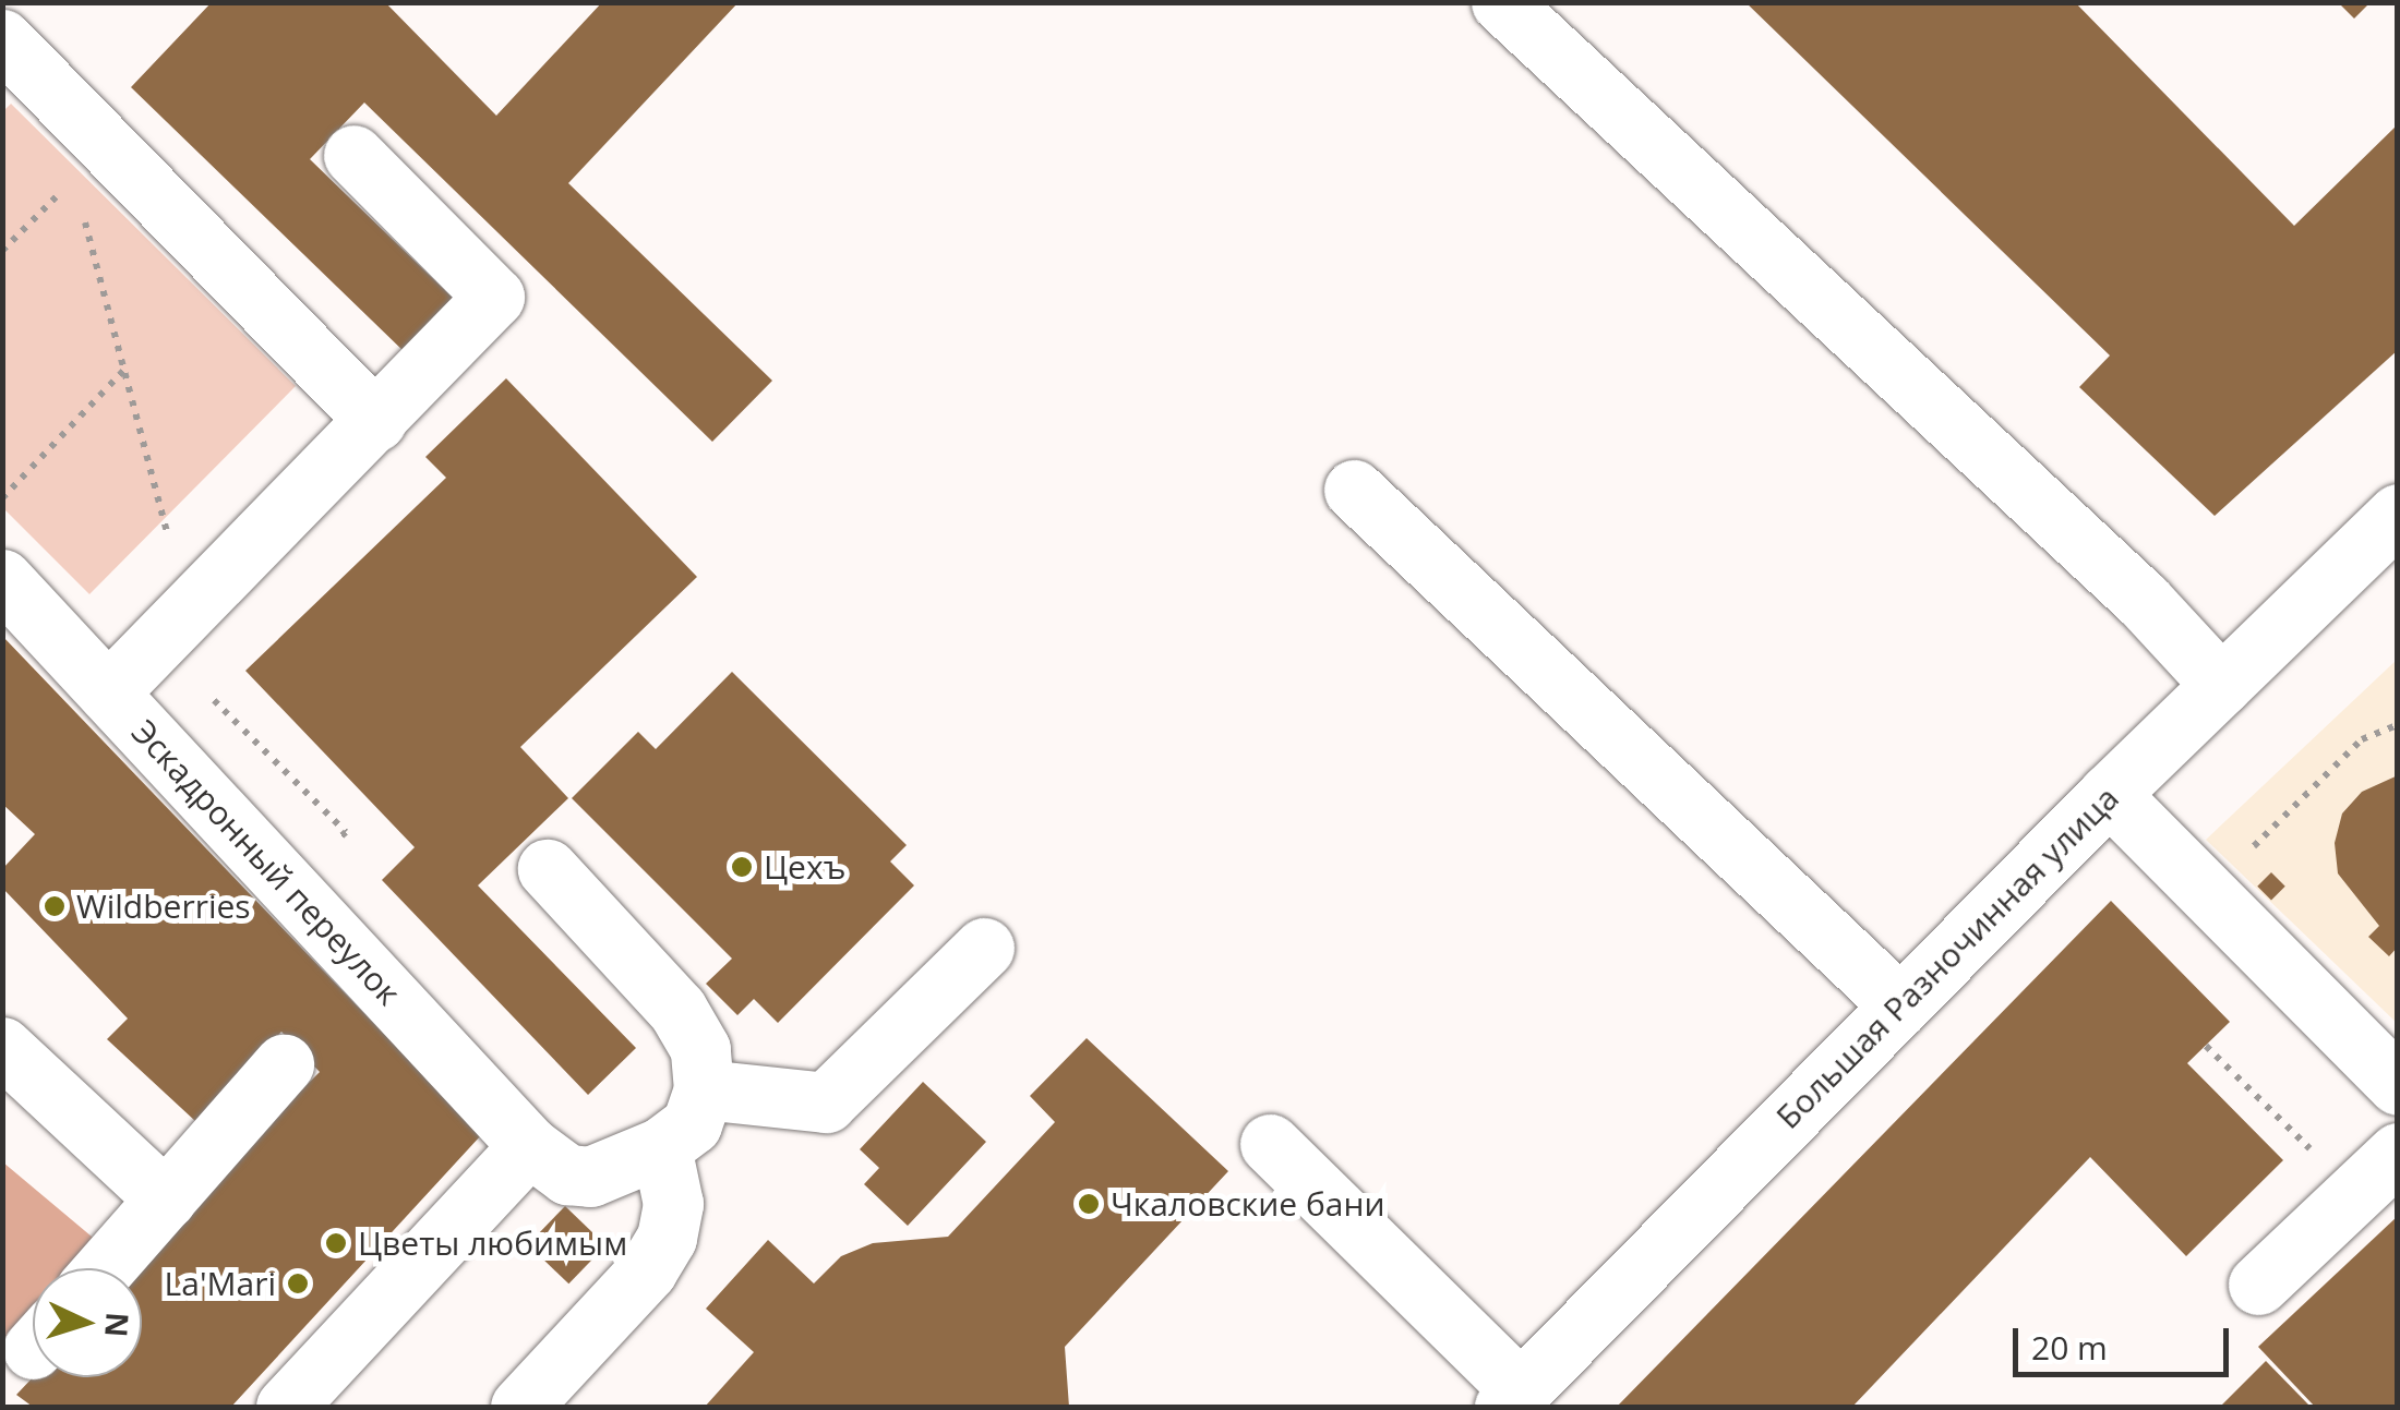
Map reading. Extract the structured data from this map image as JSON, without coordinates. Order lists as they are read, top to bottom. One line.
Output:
{"streets":{"street":["Эскадронный переулок","Большая Разночинная улица"]},"places":["Цехъ","Wildberries","Чкаловские бани","Цветы любимым","La'Mari"],"scale_bar":"20 m","north":"right"}
